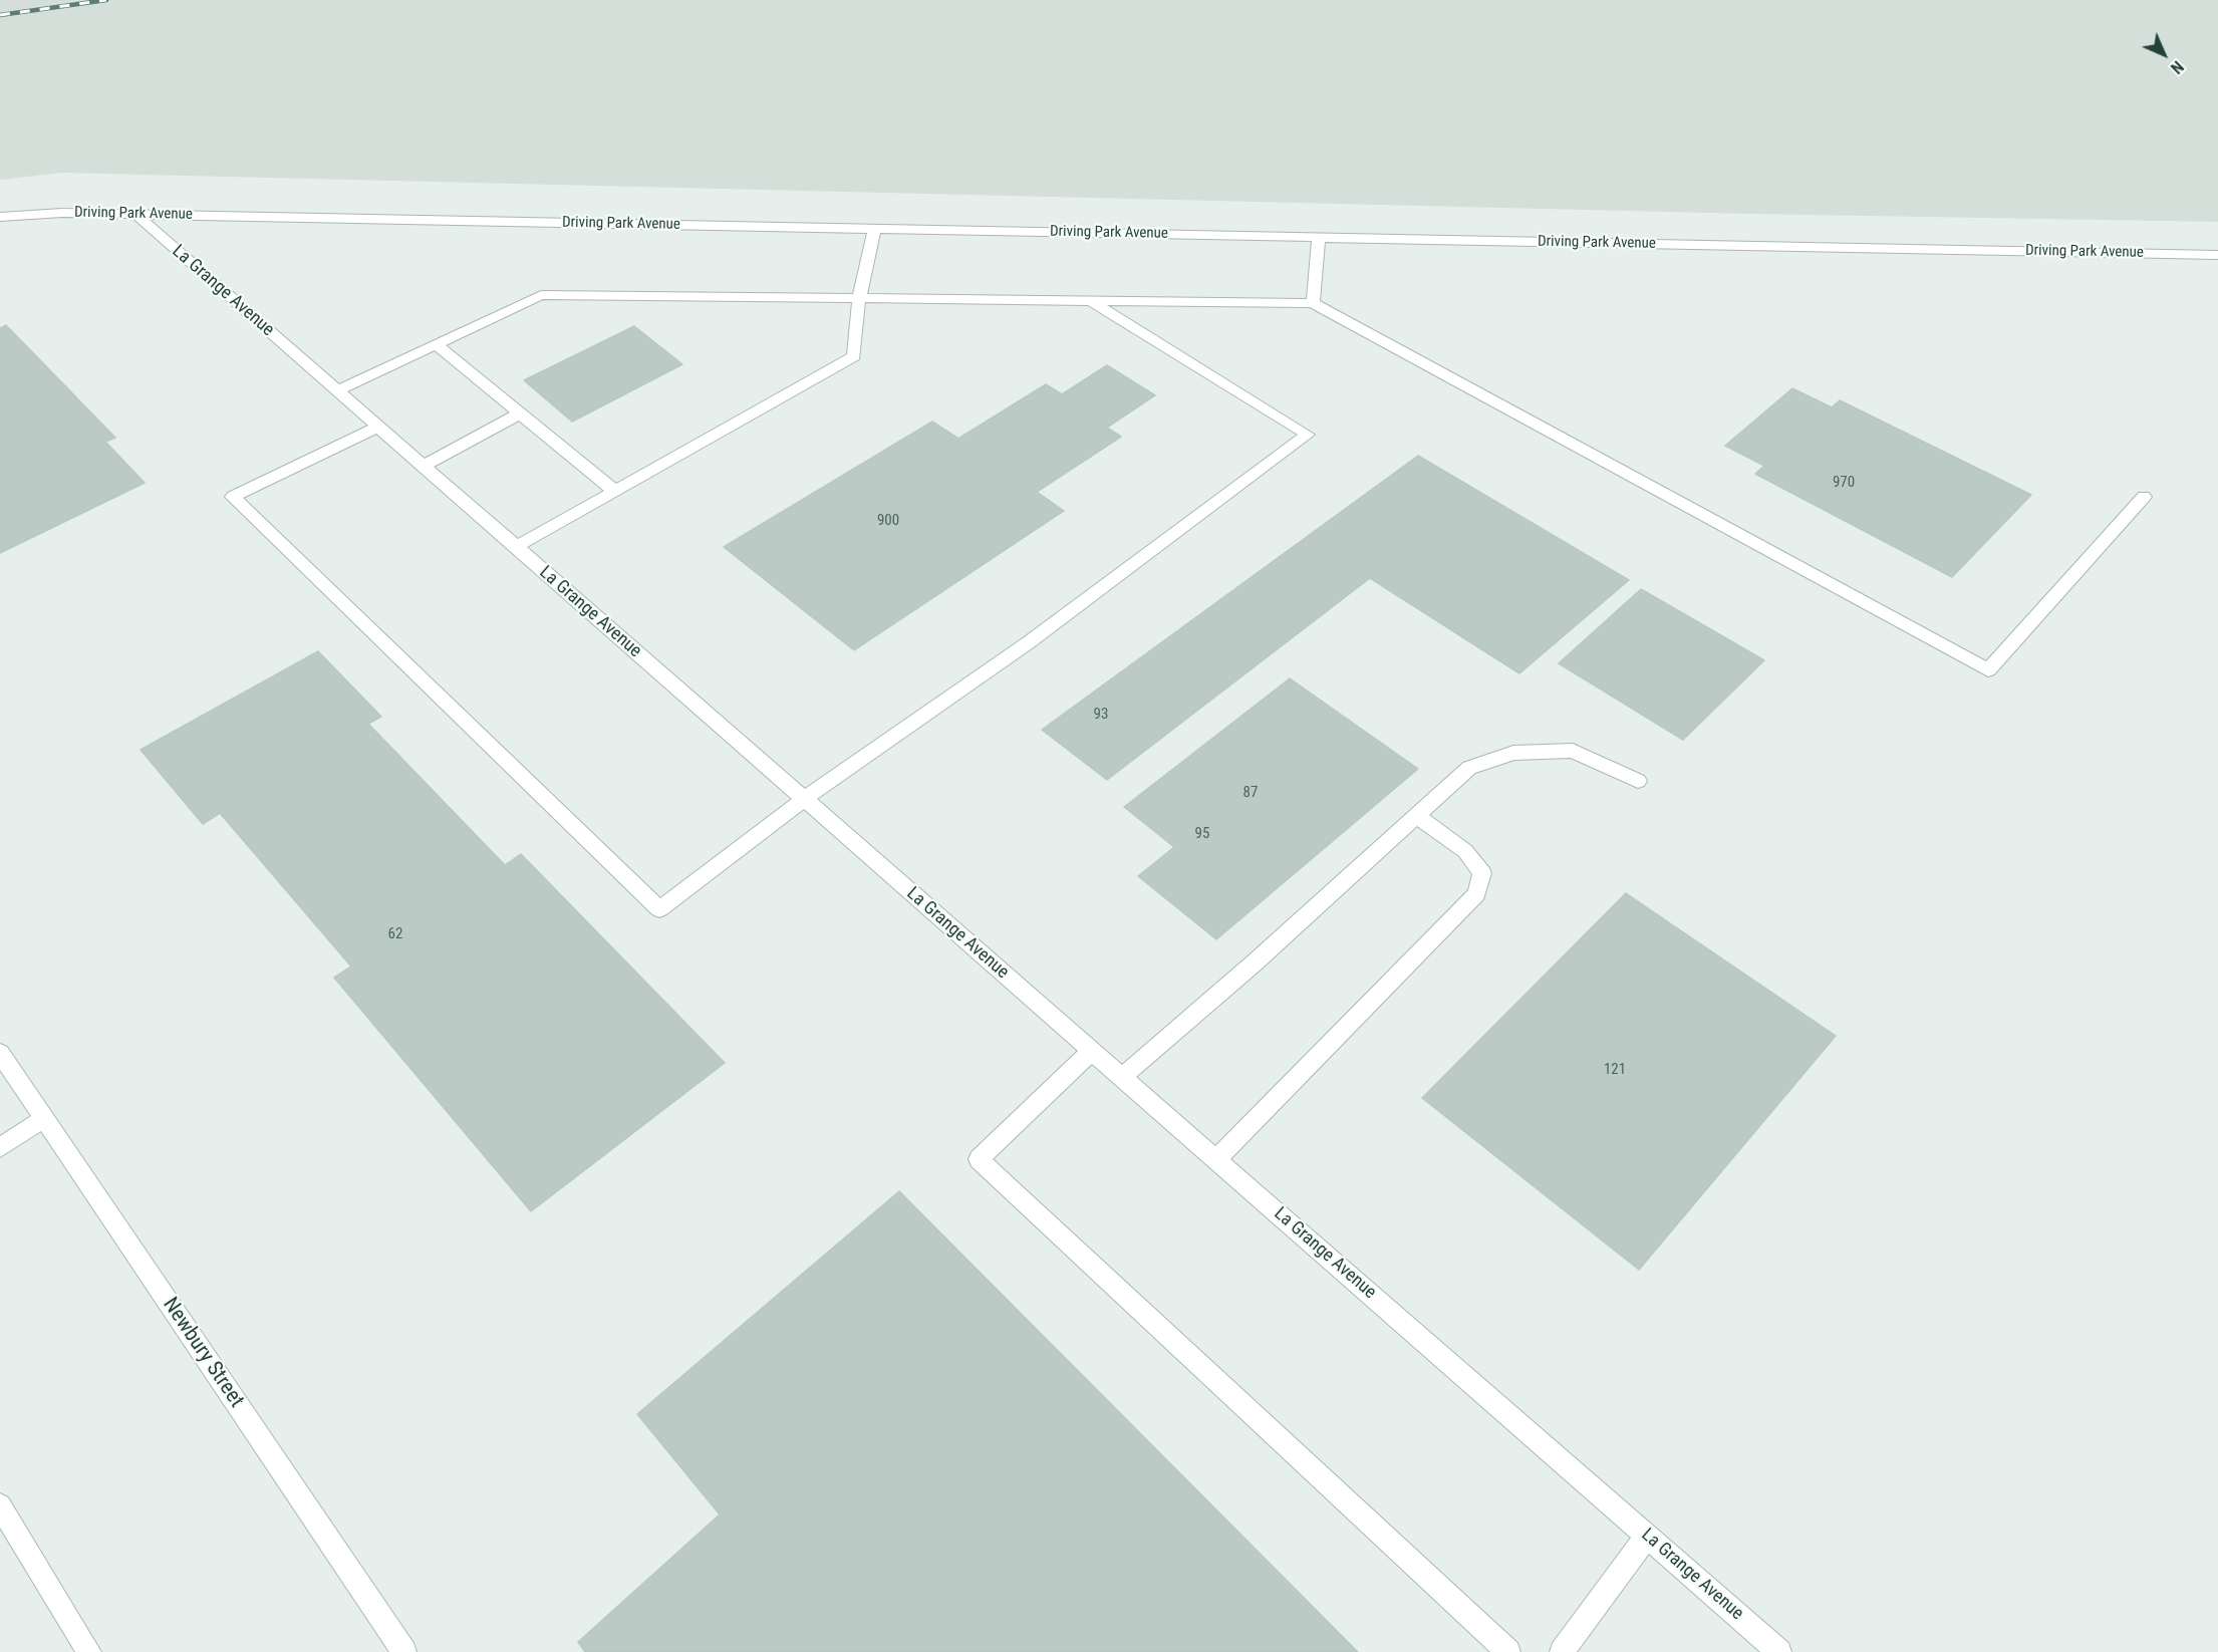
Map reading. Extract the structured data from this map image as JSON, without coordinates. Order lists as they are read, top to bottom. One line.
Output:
{"streets":{"street":["Driving Park Avenue","La Grange Avenue","Newbury Street"]},"crossings":[["Driving Park Avenue","La Grange Avenue"]],"house_numbers":["970","900","93","87","95","62","121"],"north":"bottom right"}
